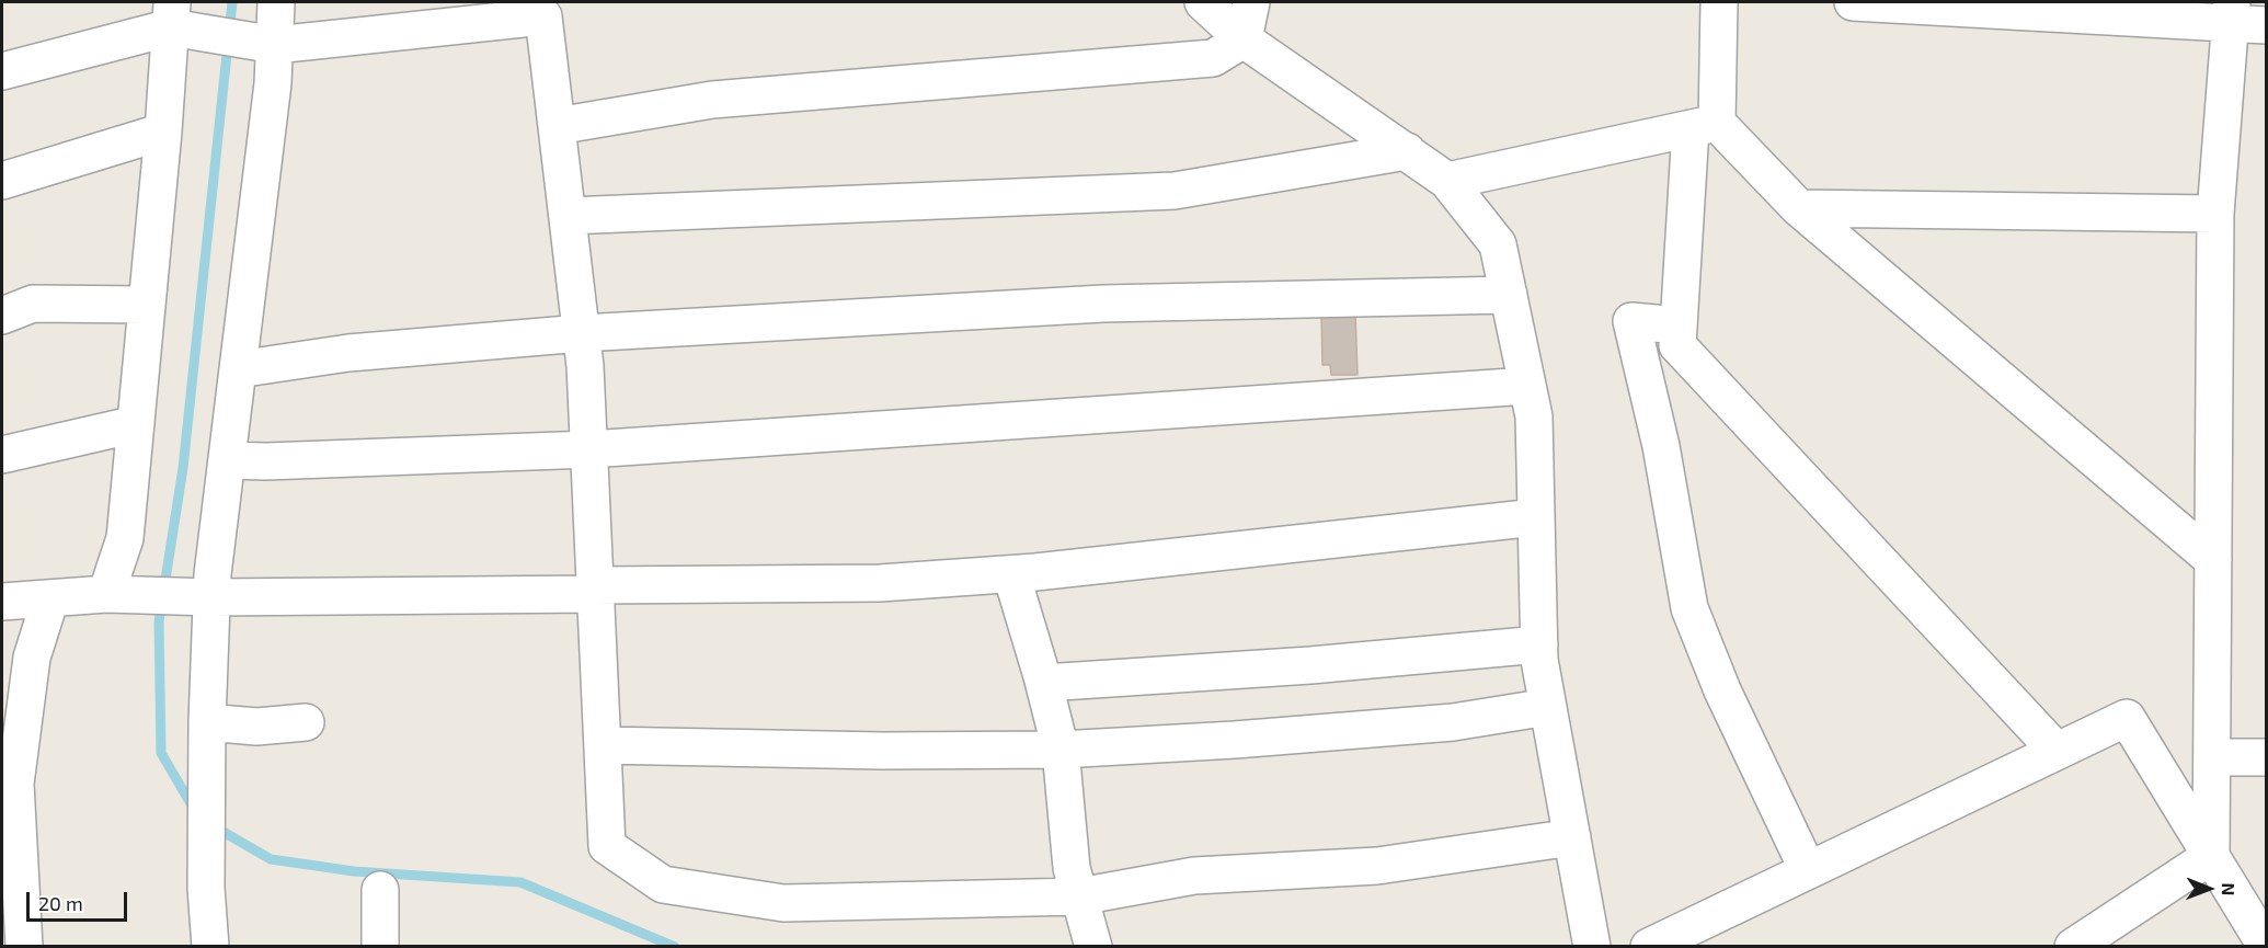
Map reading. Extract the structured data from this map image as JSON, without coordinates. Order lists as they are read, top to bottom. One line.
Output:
{"scale_bar":"20 m","north":"right"}
